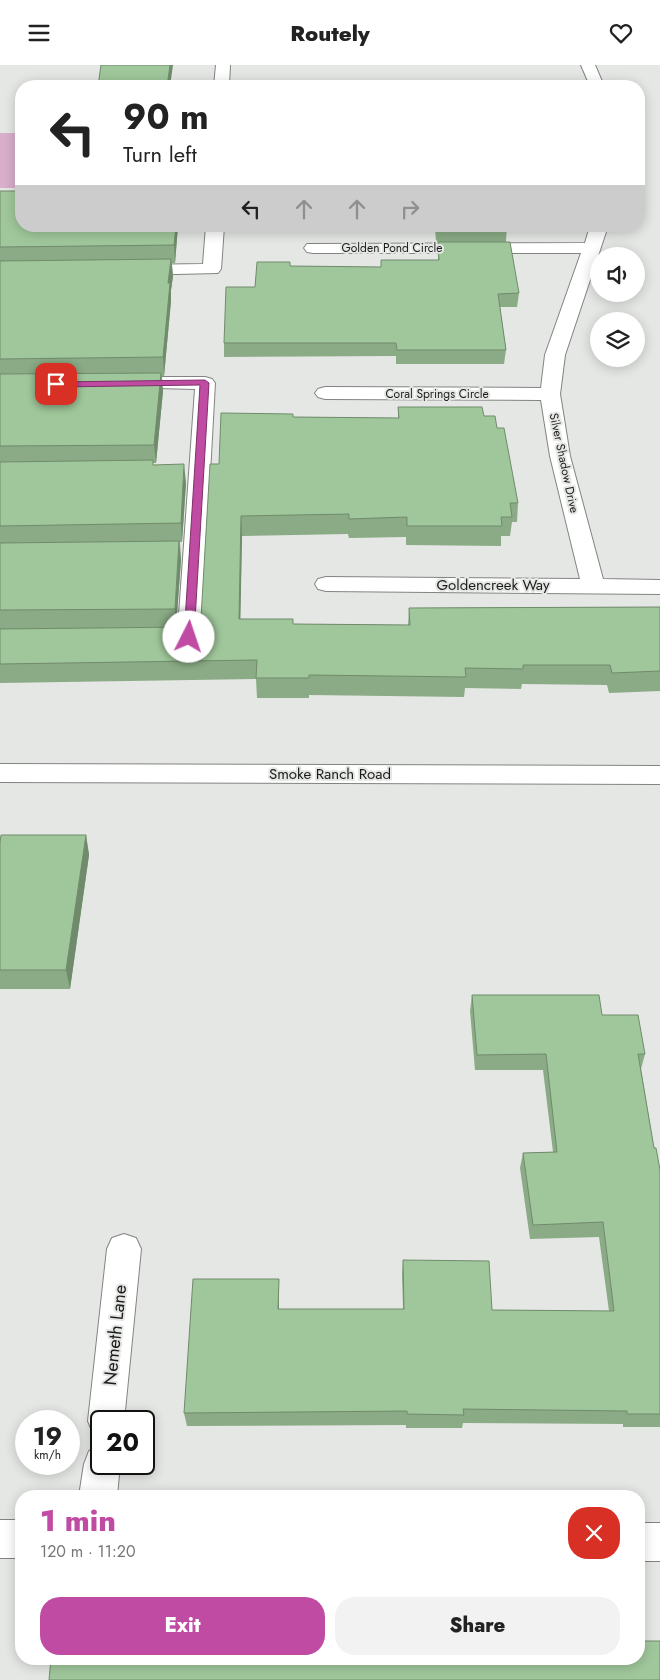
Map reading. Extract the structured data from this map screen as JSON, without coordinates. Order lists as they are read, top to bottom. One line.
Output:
{"streets":{"street":["Golden Pond Circle","Coral Springs Circle","Silver Shadow Drive","Goldencreek Way","Smoke Ranch Road","Nemeth Lane"]},"crossings":[["Coral Springs Circle","Silver Shadow Drive"],["Silver Shadow Drive","Goldencreek Way"]],"page":{"header":"Routely","turn":["90 m","Turn left"],"speed":"19 km/h","limit":"20","heading":["1 min","120 m · 11:20"],"buttons":["Exit","Share"]}}
